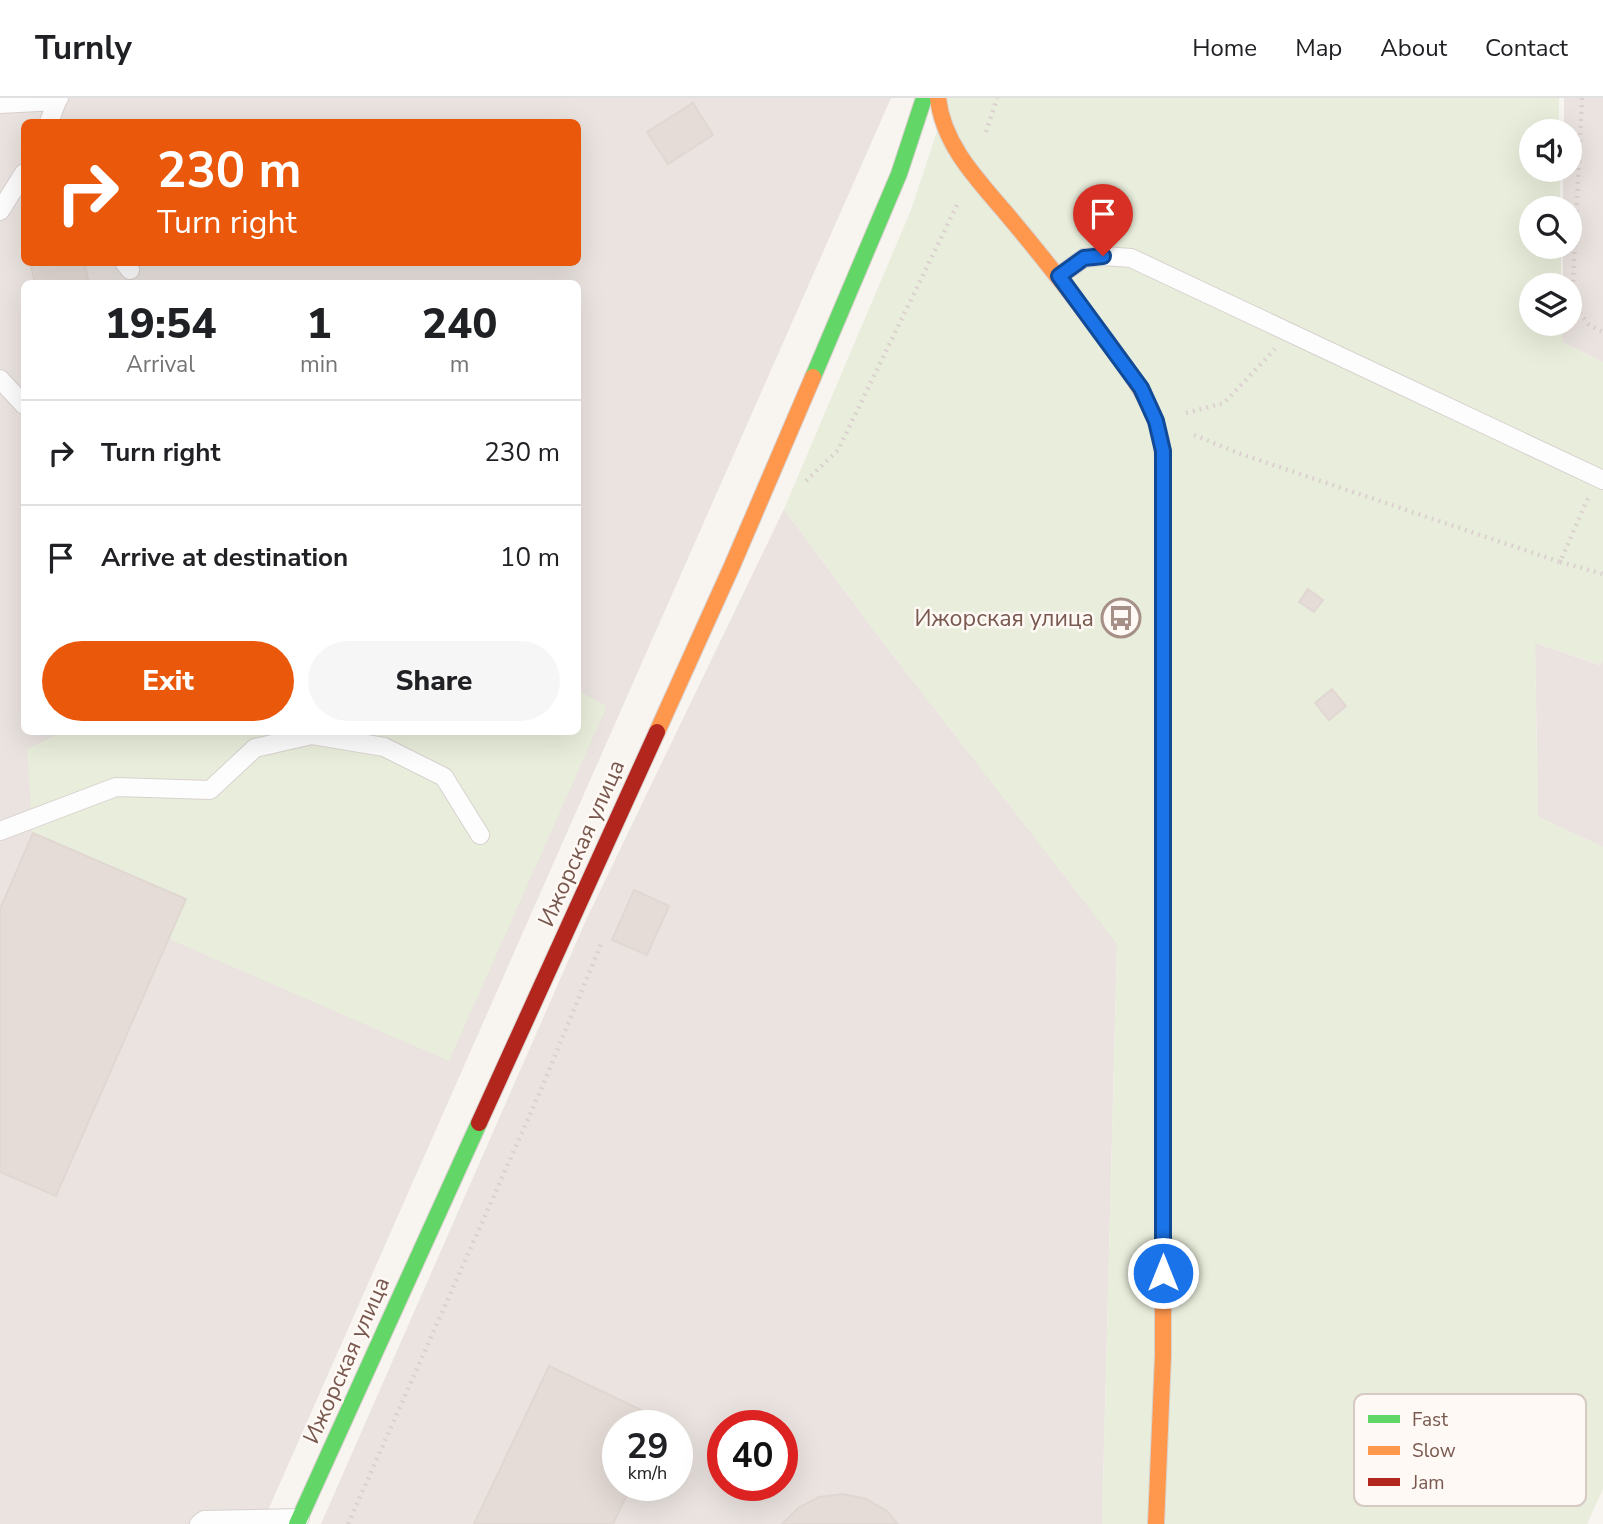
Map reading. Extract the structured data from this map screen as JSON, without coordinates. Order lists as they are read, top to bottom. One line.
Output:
{"streets":{"street":["Ижорская улица"]},"places":{"bus stop":["Ижорская улица"]},"legend":["Fast","Slow","Jam"],"page":{"header":"Turnly","nav":["Home","Map","About","Contact"],"turn":["230 m","Turn right"],"eta":["19:54","Arrival","1","min","240","m"],"list":[{"name":"Turn right","value":"230 m"},{"name":"Arrive at destination","value":"10 m"}],"buttons":["Exit","Share"],"speed":"29 km/h","limit":"40"}}
